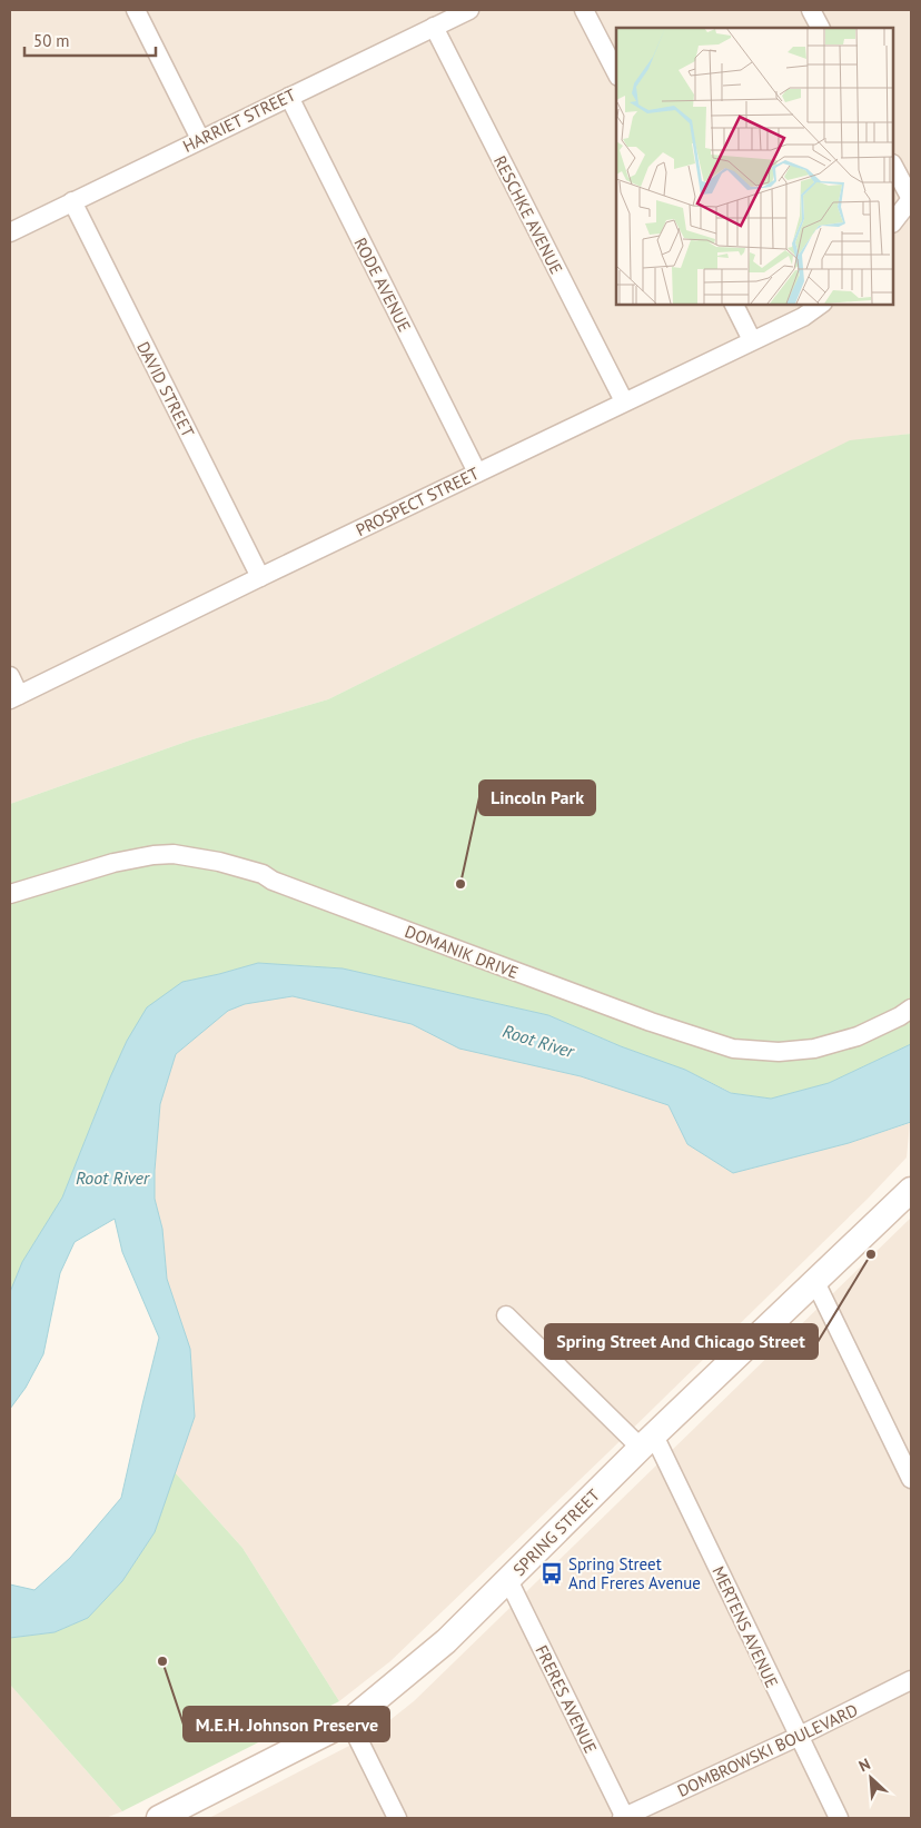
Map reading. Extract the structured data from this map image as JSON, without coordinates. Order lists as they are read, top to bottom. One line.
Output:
{"streets":{"main road":["SPRING STREET"],"street":["HARRIET STREET","RESCHKE AVENUE","RODE AVENUE","DAVID STREET","PROSPECT STREET","DOMANIK DRIVE","MERTENS AVENUE","FRERES AVENUE","DOMBROWSKI BOULEVARD"]},"crossings":[["HARRIET STREET","RESCHKE AVENUE"],["HARRIET STREET","RODE AVENUE"],["HARRIET STREET","DAVID STREET"],["RESCHKE AVENUE","PROSPECT STREET"],["RODE AVENUE","PROSPECT STREET"],["DAVID STREET","PROSPECT STREET"],["SPRING STREET","MERTENS AVENUE"],["SPRING STREET","FRERES AVENUE"],["MERTENS AVENUE","DOMBROWSKI BOULEVARD"],["FRERES AVENUE","DOMBROWSKI BOULEVARD"]],"water":["Root River"],"places":{"other":["Lincoln Park","Spring Street And Chicago Street","M.E.H. Johnson Preserve"],"bus stop":["Spring Street And Freres Avenue"]},"scale_bar":"50 m","north":"top left"}
